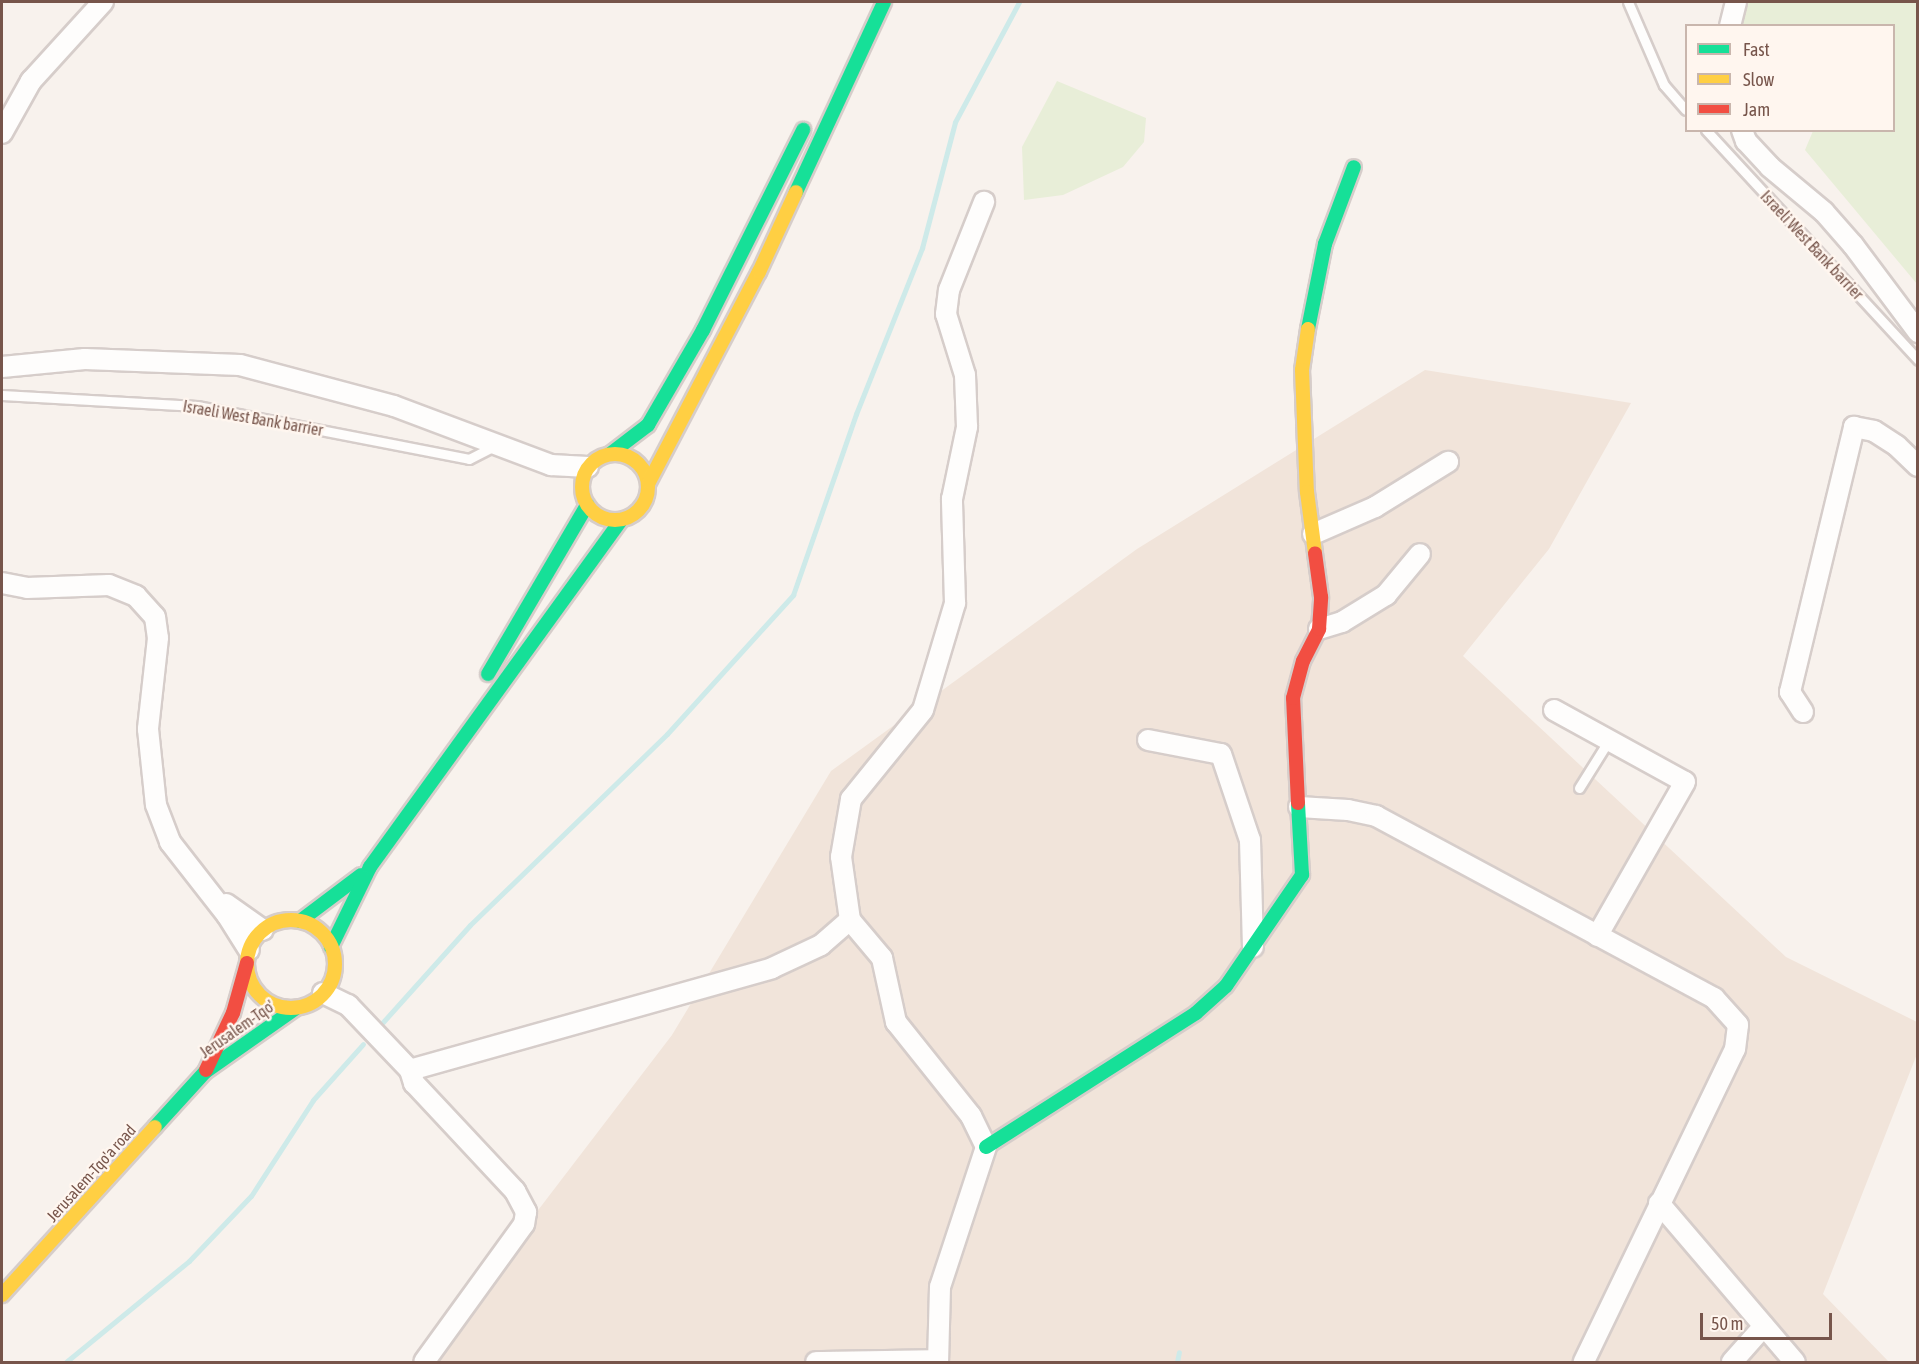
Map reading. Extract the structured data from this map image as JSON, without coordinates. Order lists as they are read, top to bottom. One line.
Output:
{"streets":{"main road":["Jerusalem-Tqo'","Jerusalem-Tqo'a road"],"lane":["Israeli West Bank barrier"]},"crossings":[["Jerusalem-Tqo'","Jerusalem-Tqo'a road"]],"legend":["Fast","Slow","Jam"],"scale_bar":"50 m"}
